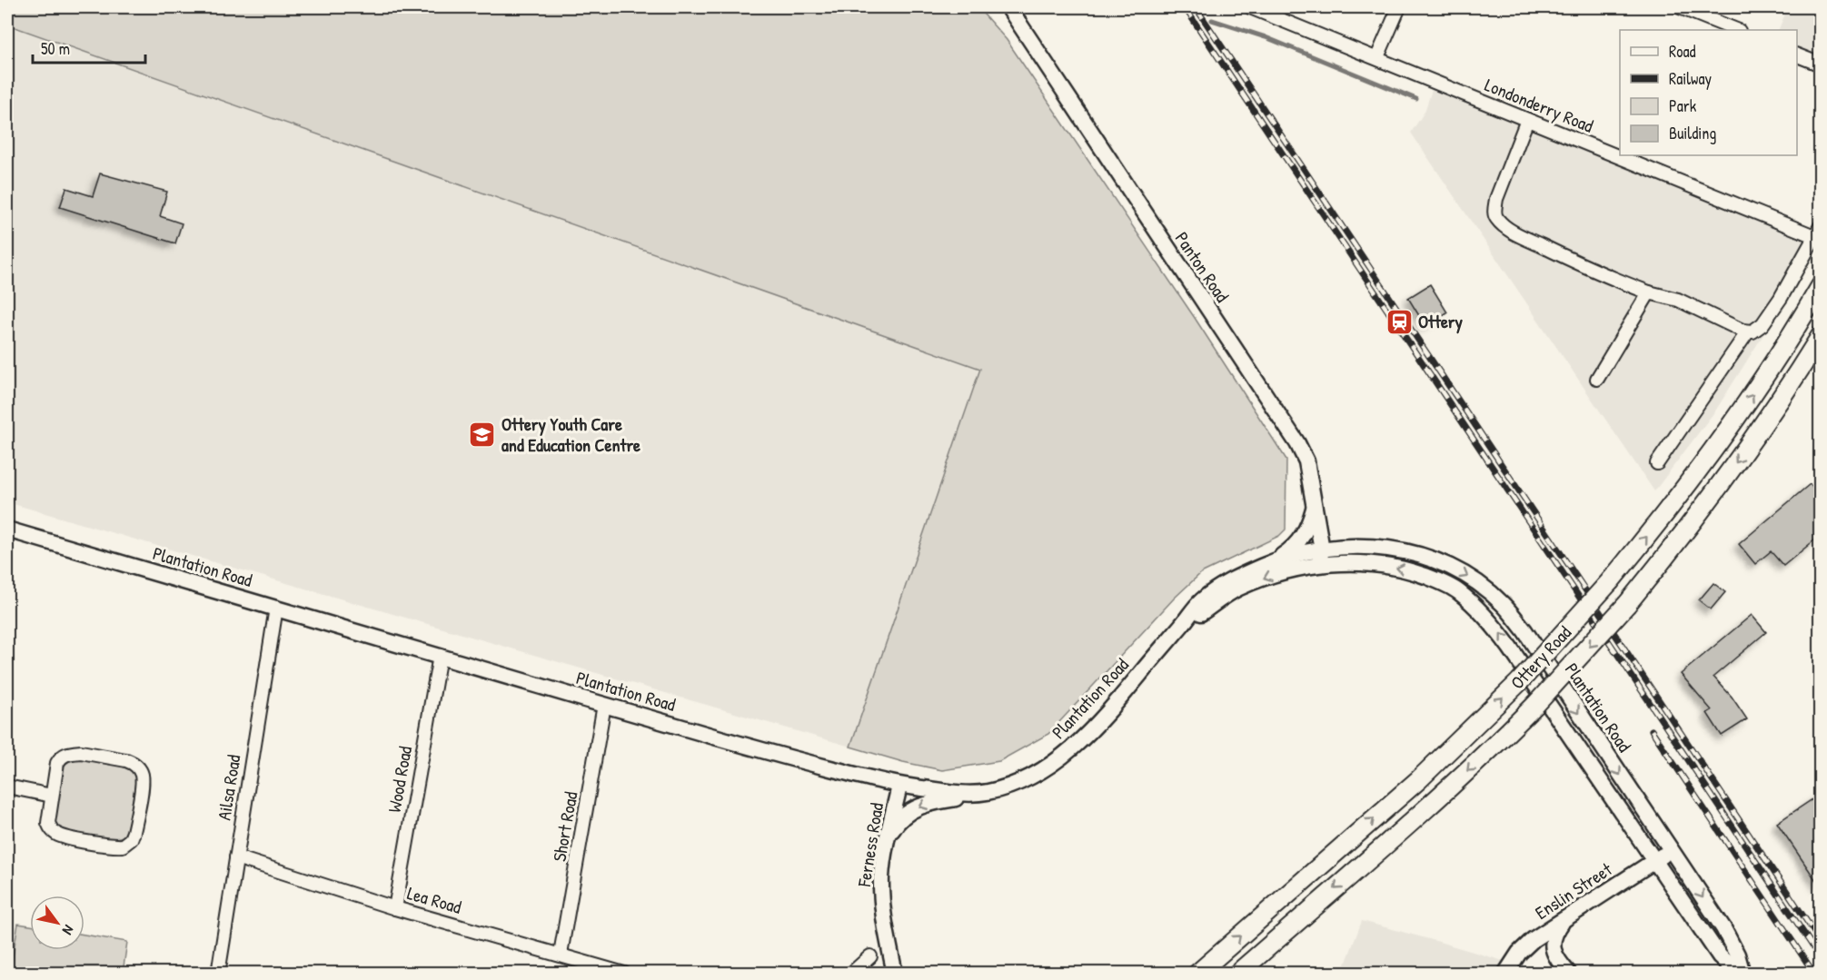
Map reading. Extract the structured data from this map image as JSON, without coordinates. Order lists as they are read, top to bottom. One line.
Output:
{"streets":{"main road":["Ottery Road"],"street":["Londonderry Road","Panton Road","Plantation Road","Wood Road","Ailsa Road","Short Road","Ferness Road","Enslin Street","Lea Road"]},"crossings":[["Panton Road","Plantation Road"],["Plantation Road","Wood Road"],["Plantation Road","Ailsa Road"],["Plantation Road","Short Road"],["Plantation Road","Ferness Road"],["Plantation Road","Enslin Street"],["Wood Road","Lea Road"],["Ailsa Road","Lea Road"],["Short Road","Lea Road"]],"places":{"station":["Ottery"],"school or university":["Ottery Youth Care and Education Centre"]},"legend":["Road","Railway","Park","Building"],"scale_bar":"50 m","north":"bottom right"}
